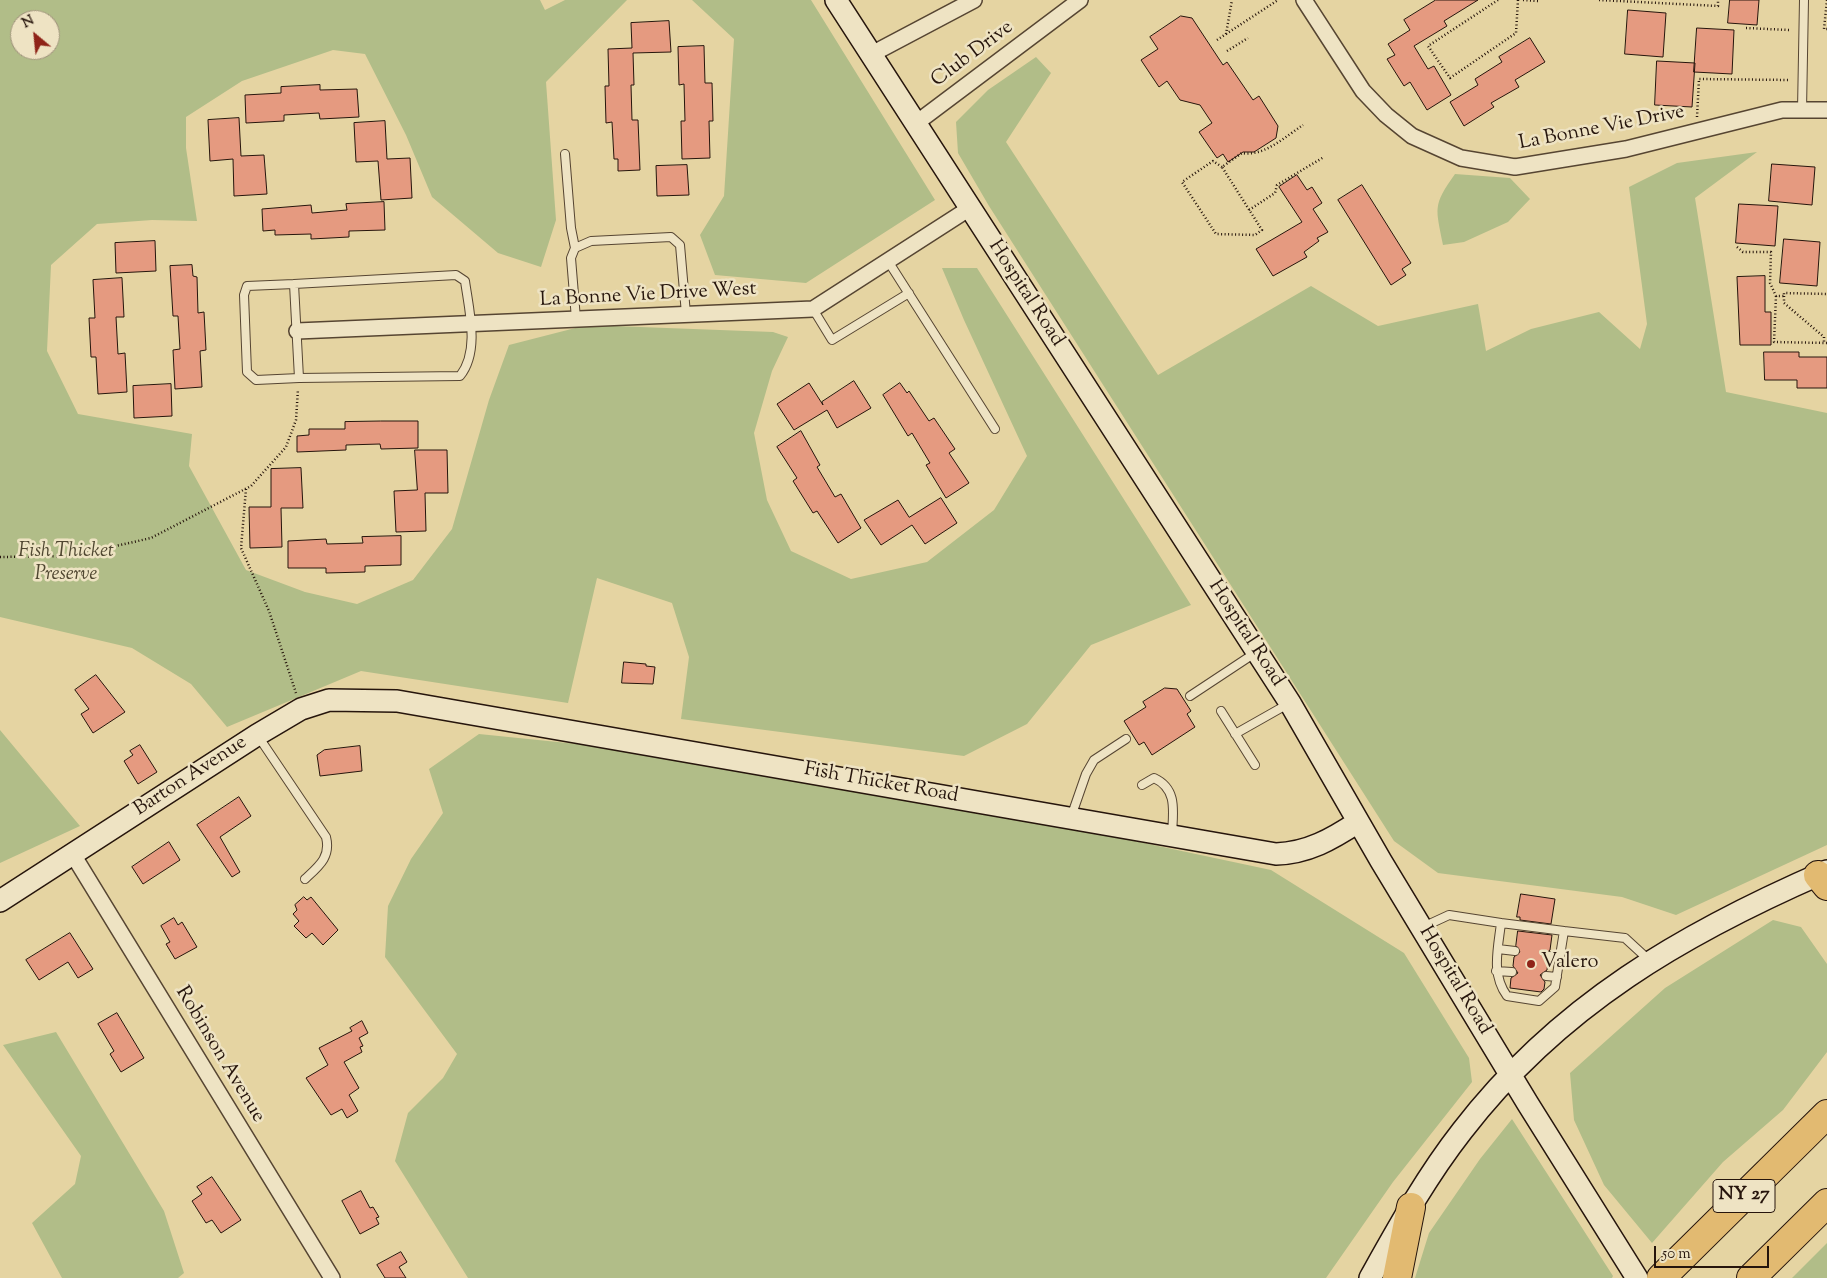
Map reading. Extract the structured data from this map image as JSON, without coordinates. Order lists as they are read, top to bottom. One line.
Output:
{"streets":{"highway":["NY 27"],"street":["Club Drive","La Bonne Vie Drive","Hospital Road","La Bonne Vie Drive West","Barton Avenue","Fish Thicket Road","Robinson Avenue"]},"crossings":[["Club Drive","Hospital Road"],["Hospital Road","La Bonne Vie Drive West"],["Hospital Road","Fish Thicket Road"],["Barton Avenue","Fish Thicket Road"],["Barton Avenue","Robinson Avenue"]],"parks":["Fish Thicket Preserve"],"places":["Valero"],"scale_bar":"50 m","north":"top left"}
